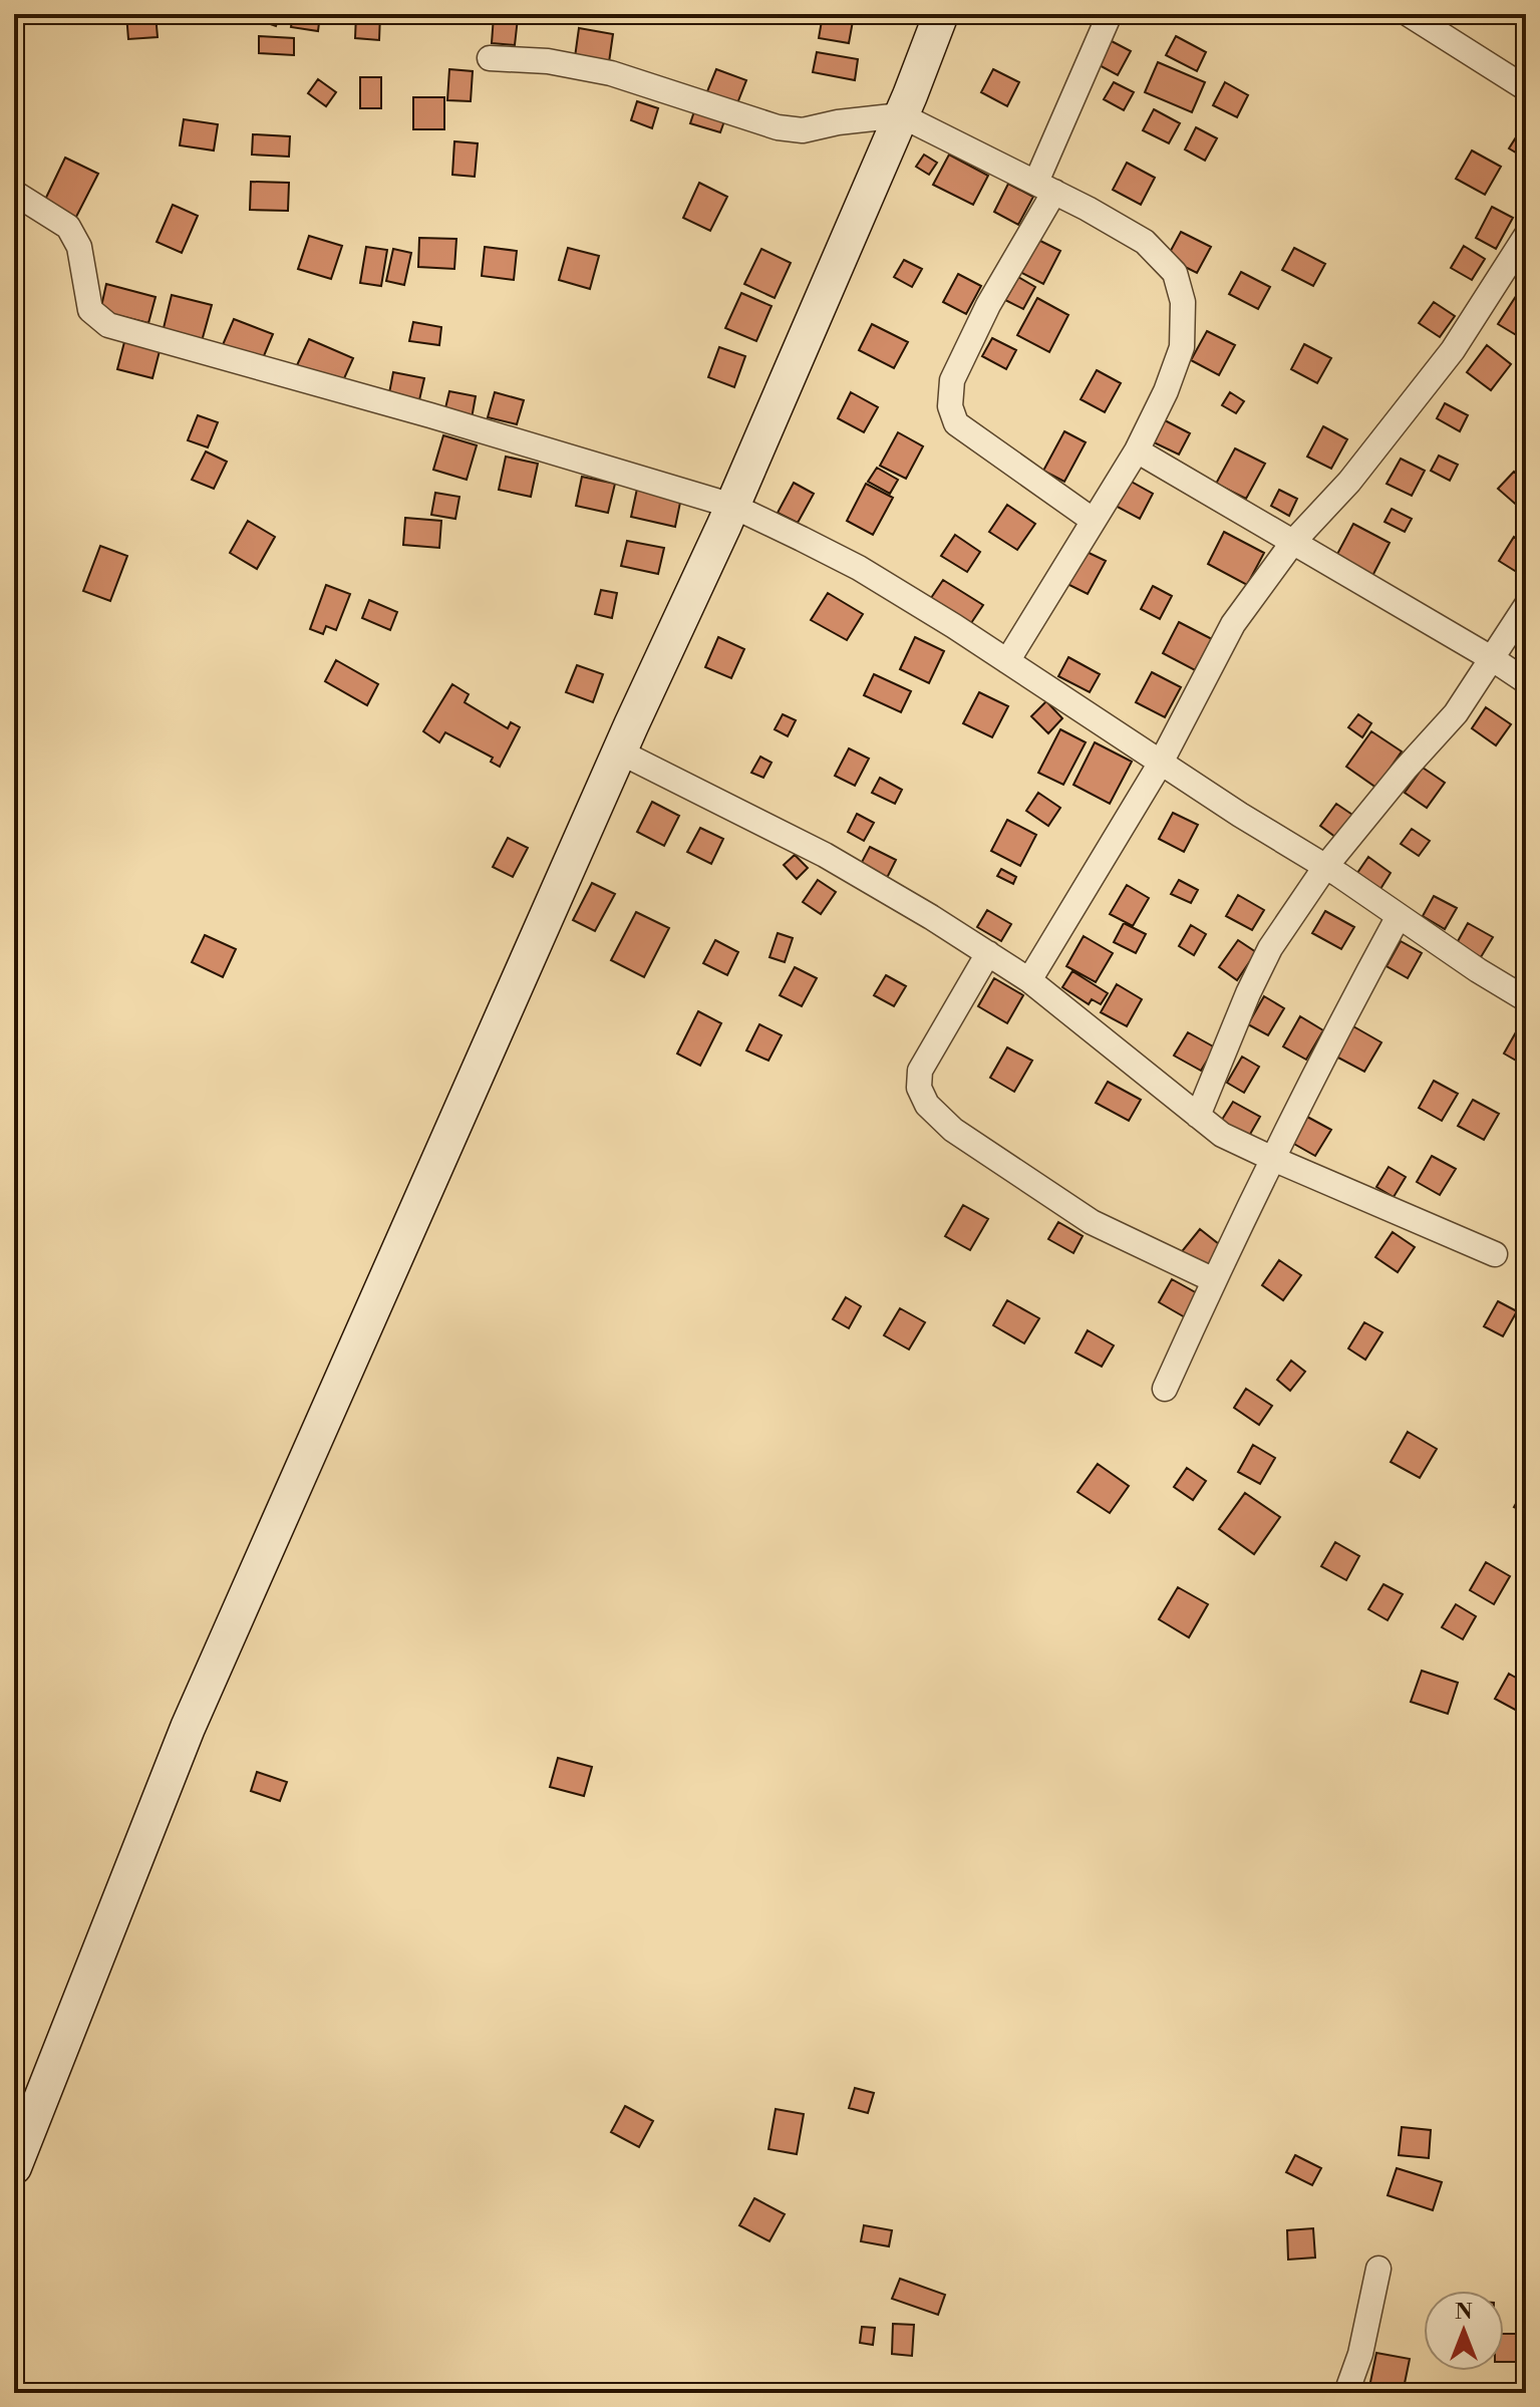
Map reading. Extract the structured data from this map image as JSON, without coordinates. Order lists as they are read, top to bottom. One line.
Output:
{"north":"top"}
